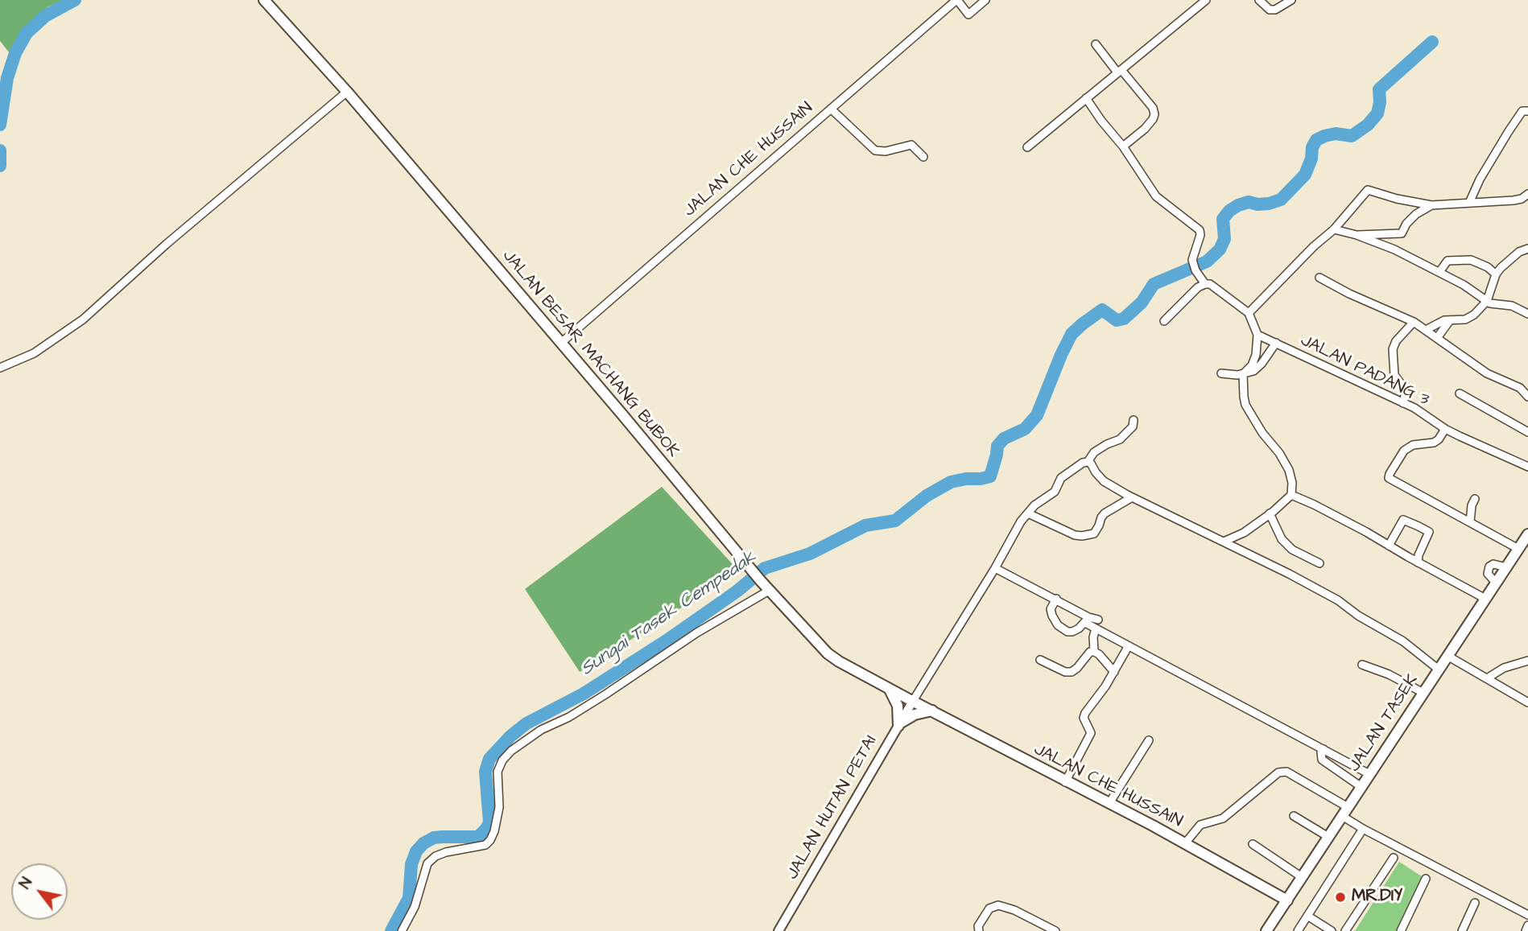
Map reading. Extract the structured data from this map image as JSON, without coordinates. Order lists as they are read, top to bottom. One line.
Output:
{"streets":{"main road":["JALAN CHE HUSSAIN","JALAN BESAR MACHANG BUBOK","JALAN TASEK"],"street":["JALAN PADANG 3","JALAN HUTAN PETAI"]},"crossings":[["JALAN CHE HUSSAIN","JALAN BESAR MACHANG BUBOK"],["JALAN CHE HUSSAIN","JALAN TASEK"],["JALAN CHE HUSSAIN","JALAN HUTAN PETAI"],["JALAN BESAR MACHANG BUBOK","JALAN HUTAN PETAI"]],"water":["Sungai Tasek Cempedak"],"places":["MR.DIY"],"north":"top left"}
